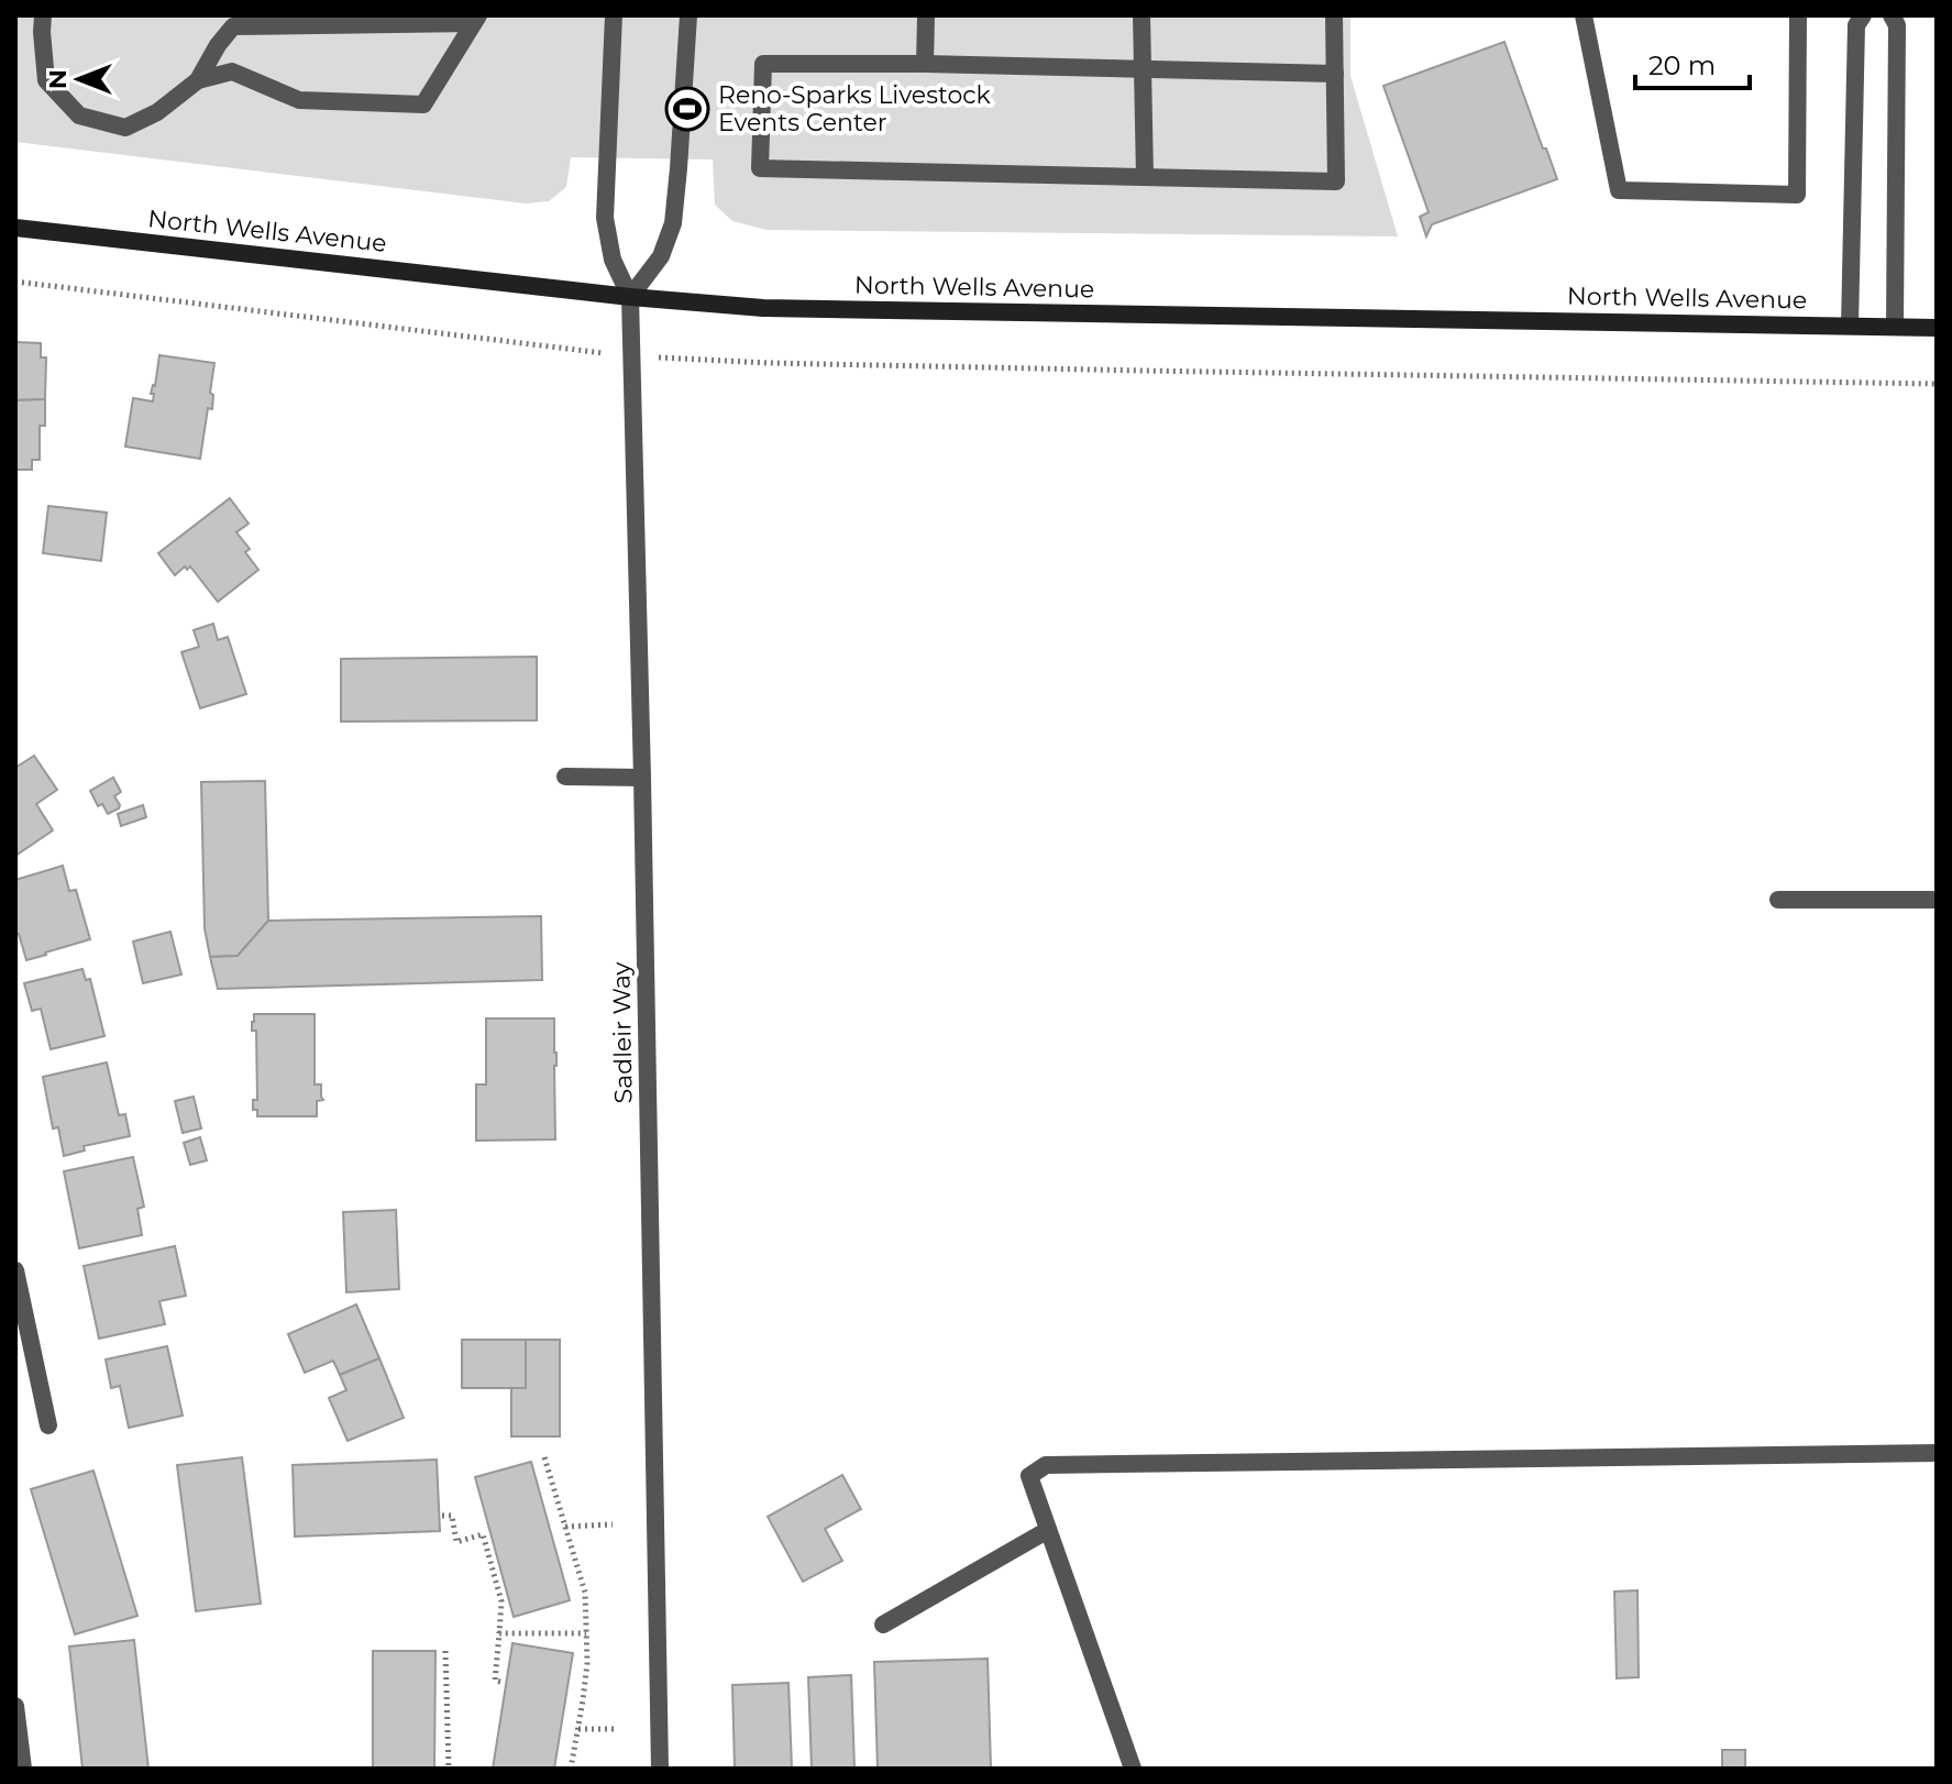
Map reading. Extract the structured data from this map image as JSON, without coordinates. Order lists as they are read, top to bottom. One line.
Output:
{"streets":{"main road":["North Wells Avenue"],"street":["Sadleir Way"]},"crossings":[["North Wells Avenue","Sadleir Way"]],"places":{"sports":["Reno-Sparks Livestock Events Center"]},"scale_bar":"20 m","north":"left"}
